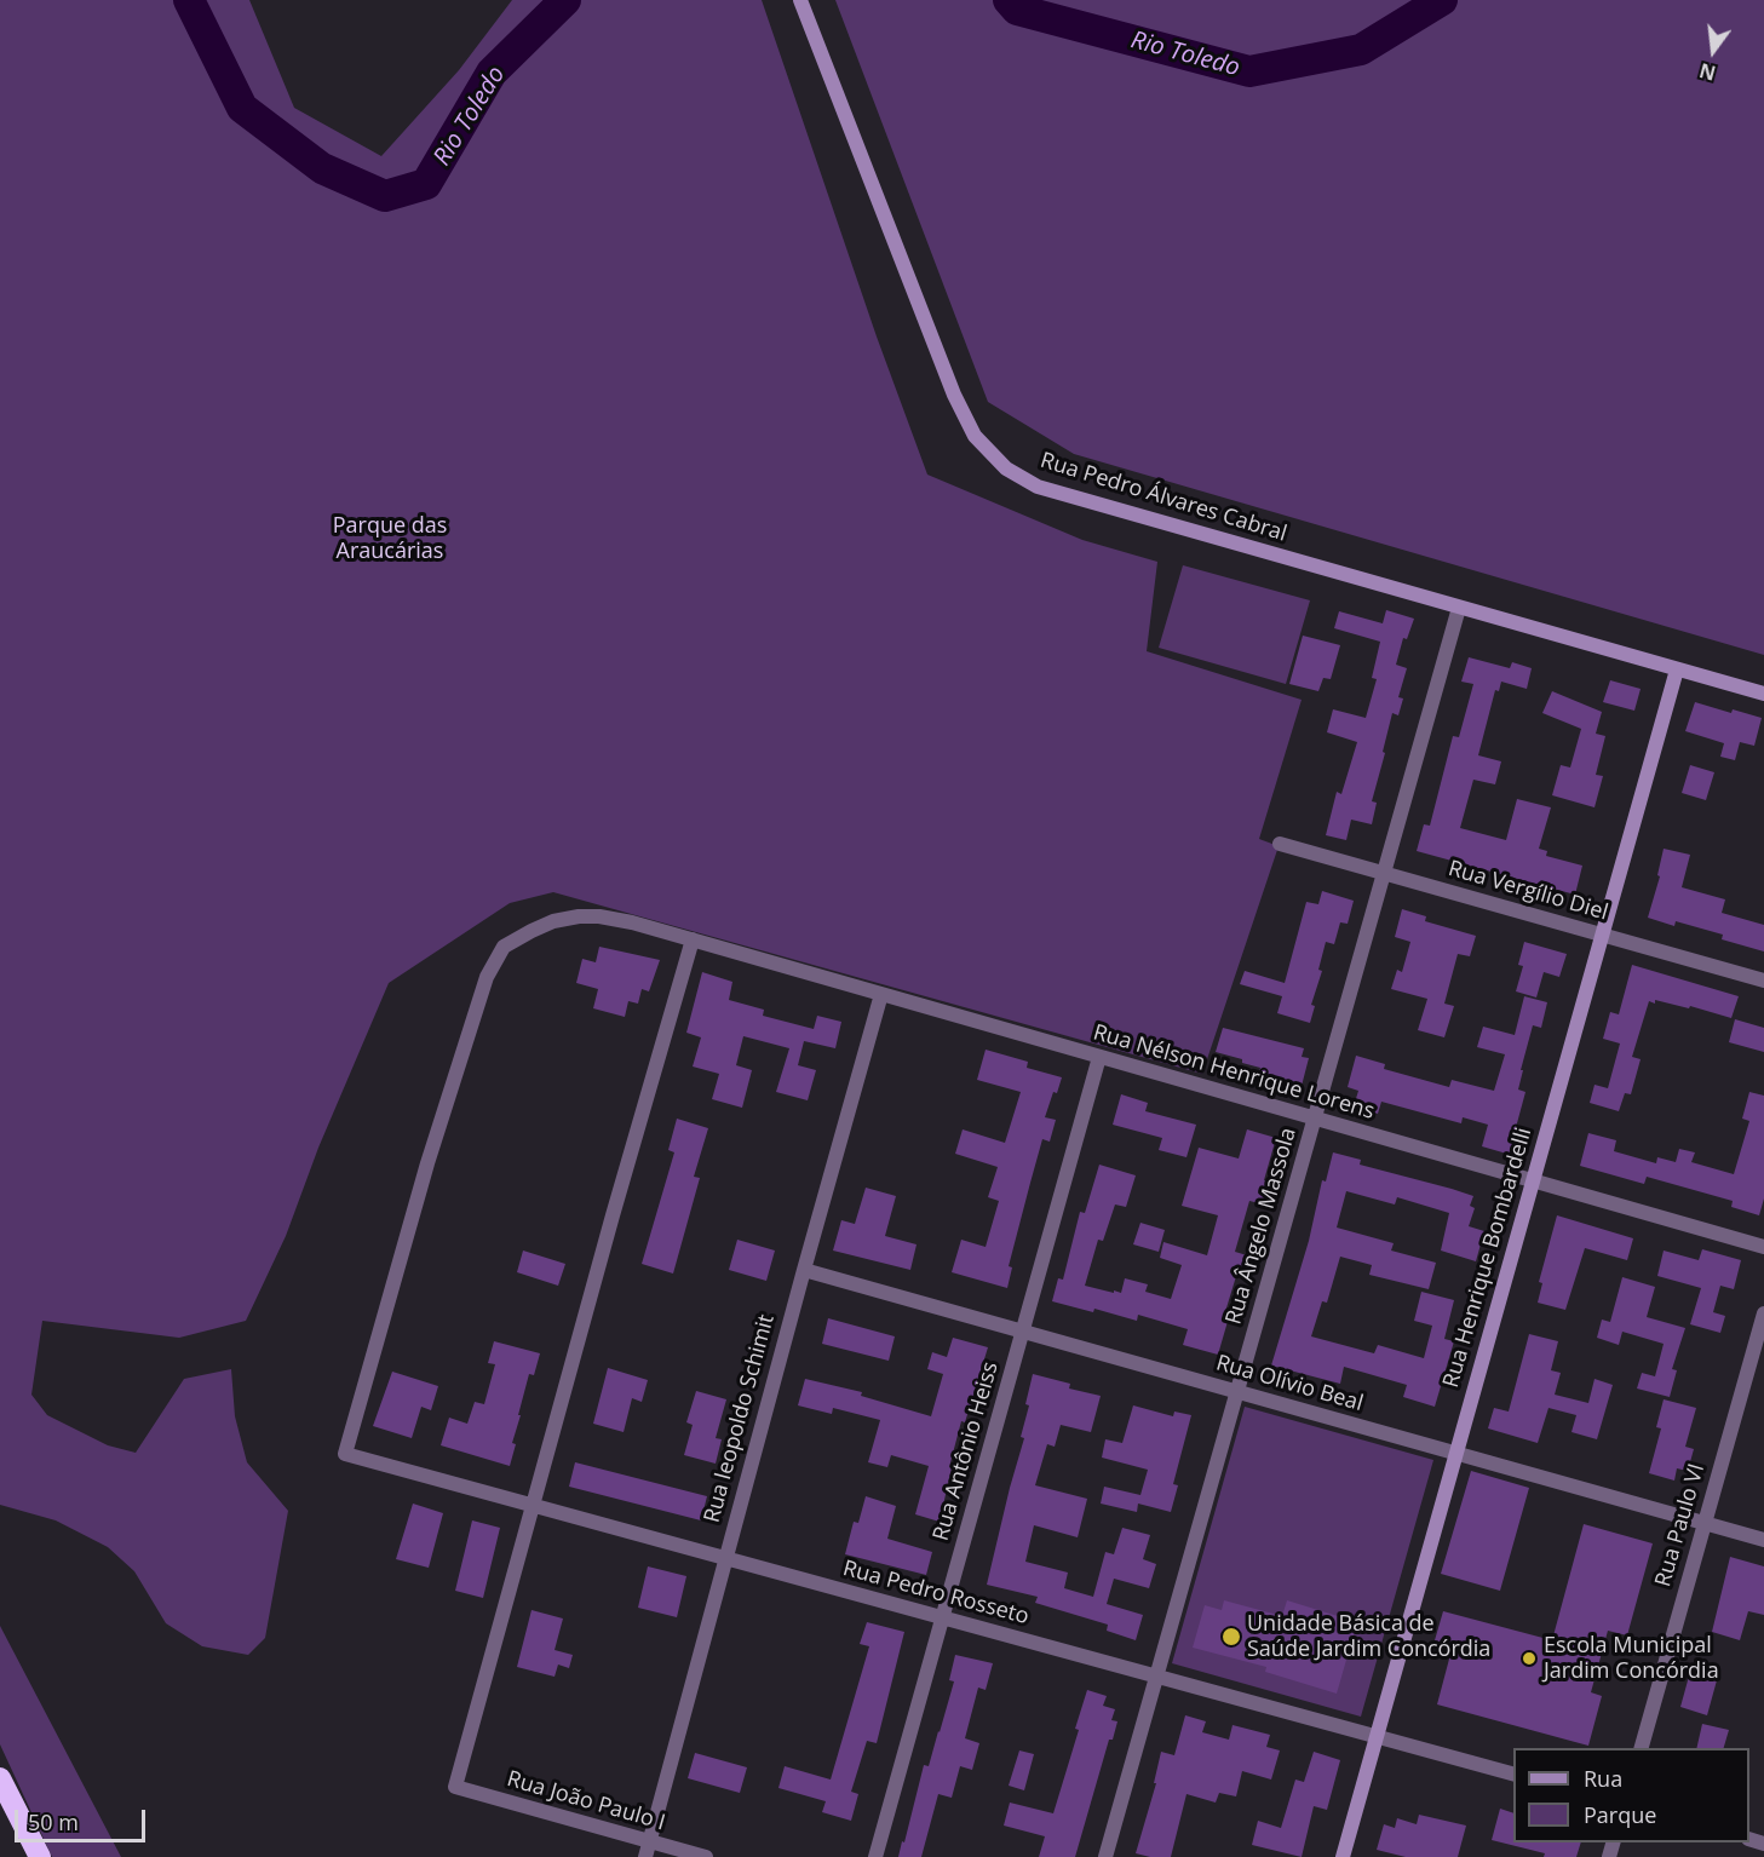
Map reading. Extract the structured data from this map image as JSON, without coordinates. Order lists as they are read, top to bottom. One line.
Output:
{"streets":{"street":["Rua Pedro Álvares Cabral","Rua Vergílio Diel","Rua Nélson Henrique Lorens","Rua Ângelo Massola","Rua Henrique Bombardelli","Rua Olívio Beal","Rua leopoldo Schimit","Rua Antônio Heiss","Rua Paulo VI","Rua Pedro Rosseto","Rua João Paulo I"]},"crossings":[["Rua Pedro Álvares Cabral","Rua Ângelo Massola"],["Rua Pedro Álvares Cabral","Rua Henrique Bombardelli"],["Rua Vergílio Diel","Rua Ângelo Massola"],["Rua Vergílio Diel","Rua Henrique Bombardelli"],["Rua Nélson Henrique Lorens","Rua Ângelo Massola"],["Rua Nélson Henrique Lorens","Rua Henrique Bombardelli"],["Rua Nélson Henrique Lorens","Rua leopoldo Schimit"],["Rua Nélson Henrique Lorens","Rua Antônio Heiss"],["Rua Nélson Henrique Lorens","Rua Pedro Rosseto"],["Rua Ângelo Massola","Rua Olívio Beal"],["Rua Ângelo Massola","Rua Pedro Rosseto"],["Rua Henrique Bombardelli","Rua Olívio Beal"],["Rua Henrique Bombardelli","Rua Pedro Rosseto"],["Rua Olívio Beal","Rua leopoldo Schimit"],["Rua Olívio Beal","Rua Antônio Heiss"],["Rua Olívio Beal","Rua Paulo VI"],["Rua leopoldo Schimit","Rua Pedro Rosseto"],["Rua leopoldo Schimit","Rua João Paulo I"],["Rua Antônio Heiss","Rua Pedro Rosseto"],["Rua Pedro Rosseto","Rua João Paulo I"]],"water":["Rio Toledo"],"parks":["Parque das Araucárias"],"places":["Unidade Básica de Saúde Jardim Concórdia","Escola Municipal Jardim Concórdia"],"legend":["Rua","Parque"],"scale_bar":"50 m","north":"bottom"}
